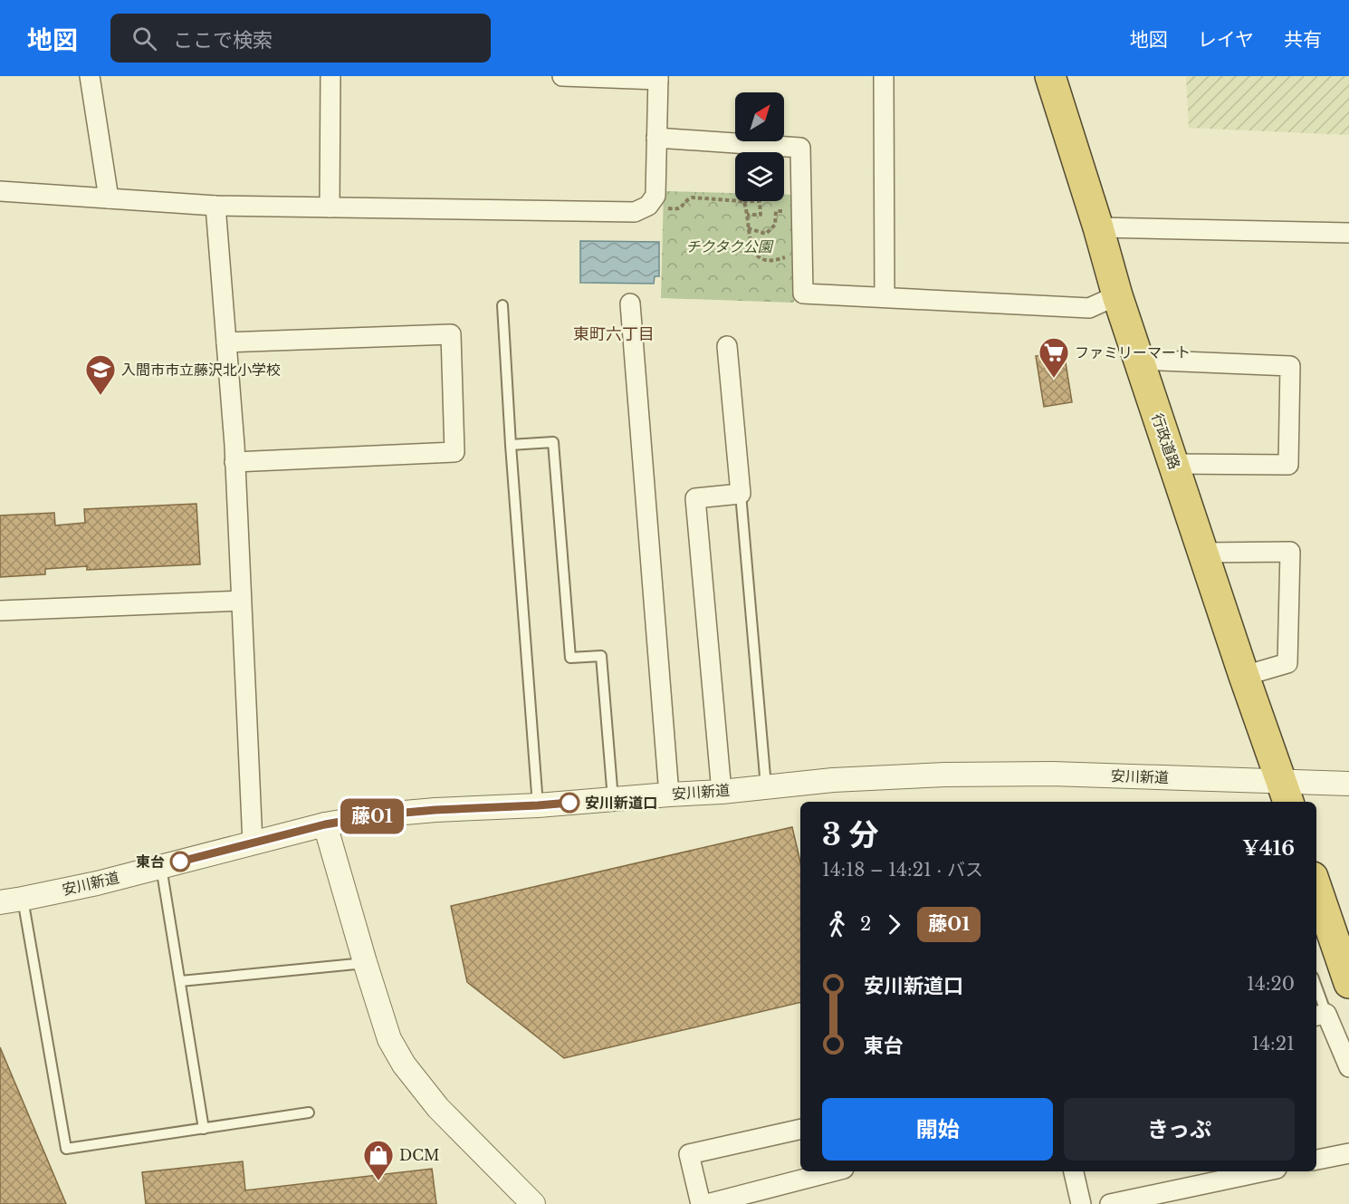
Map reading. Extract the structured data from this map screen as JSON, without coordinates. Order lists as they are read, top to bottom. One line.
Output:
{"streets":{"highway":["行政道路"],"street":["安川新道"]},"crossings":[["行政道路","安川新道"]],"districts":["東町六丁目"],"parks":["チクタク公園"],"places":{"supermarket":["ファミリーマート"],"school or university":["入間市市立藤沢北小学校"],"other":["安川新道口","東台"],"shop":["DCM"]},"lines":["bus line 藤01"],"north":"top right","page":{"header":"地図","search":"ここで検索","nav":["地図","レイヤ","共有"],"on_map":"藤01","heading":["3 分","14:18 – 14:21 · バス","¥416"],"legs":["2","藤01"],"list":[{"name":"安川新道口","value":"14:20"},{"name":"東台","value":"14:21"}],"buttons":["開始","きっぷ"]}}
